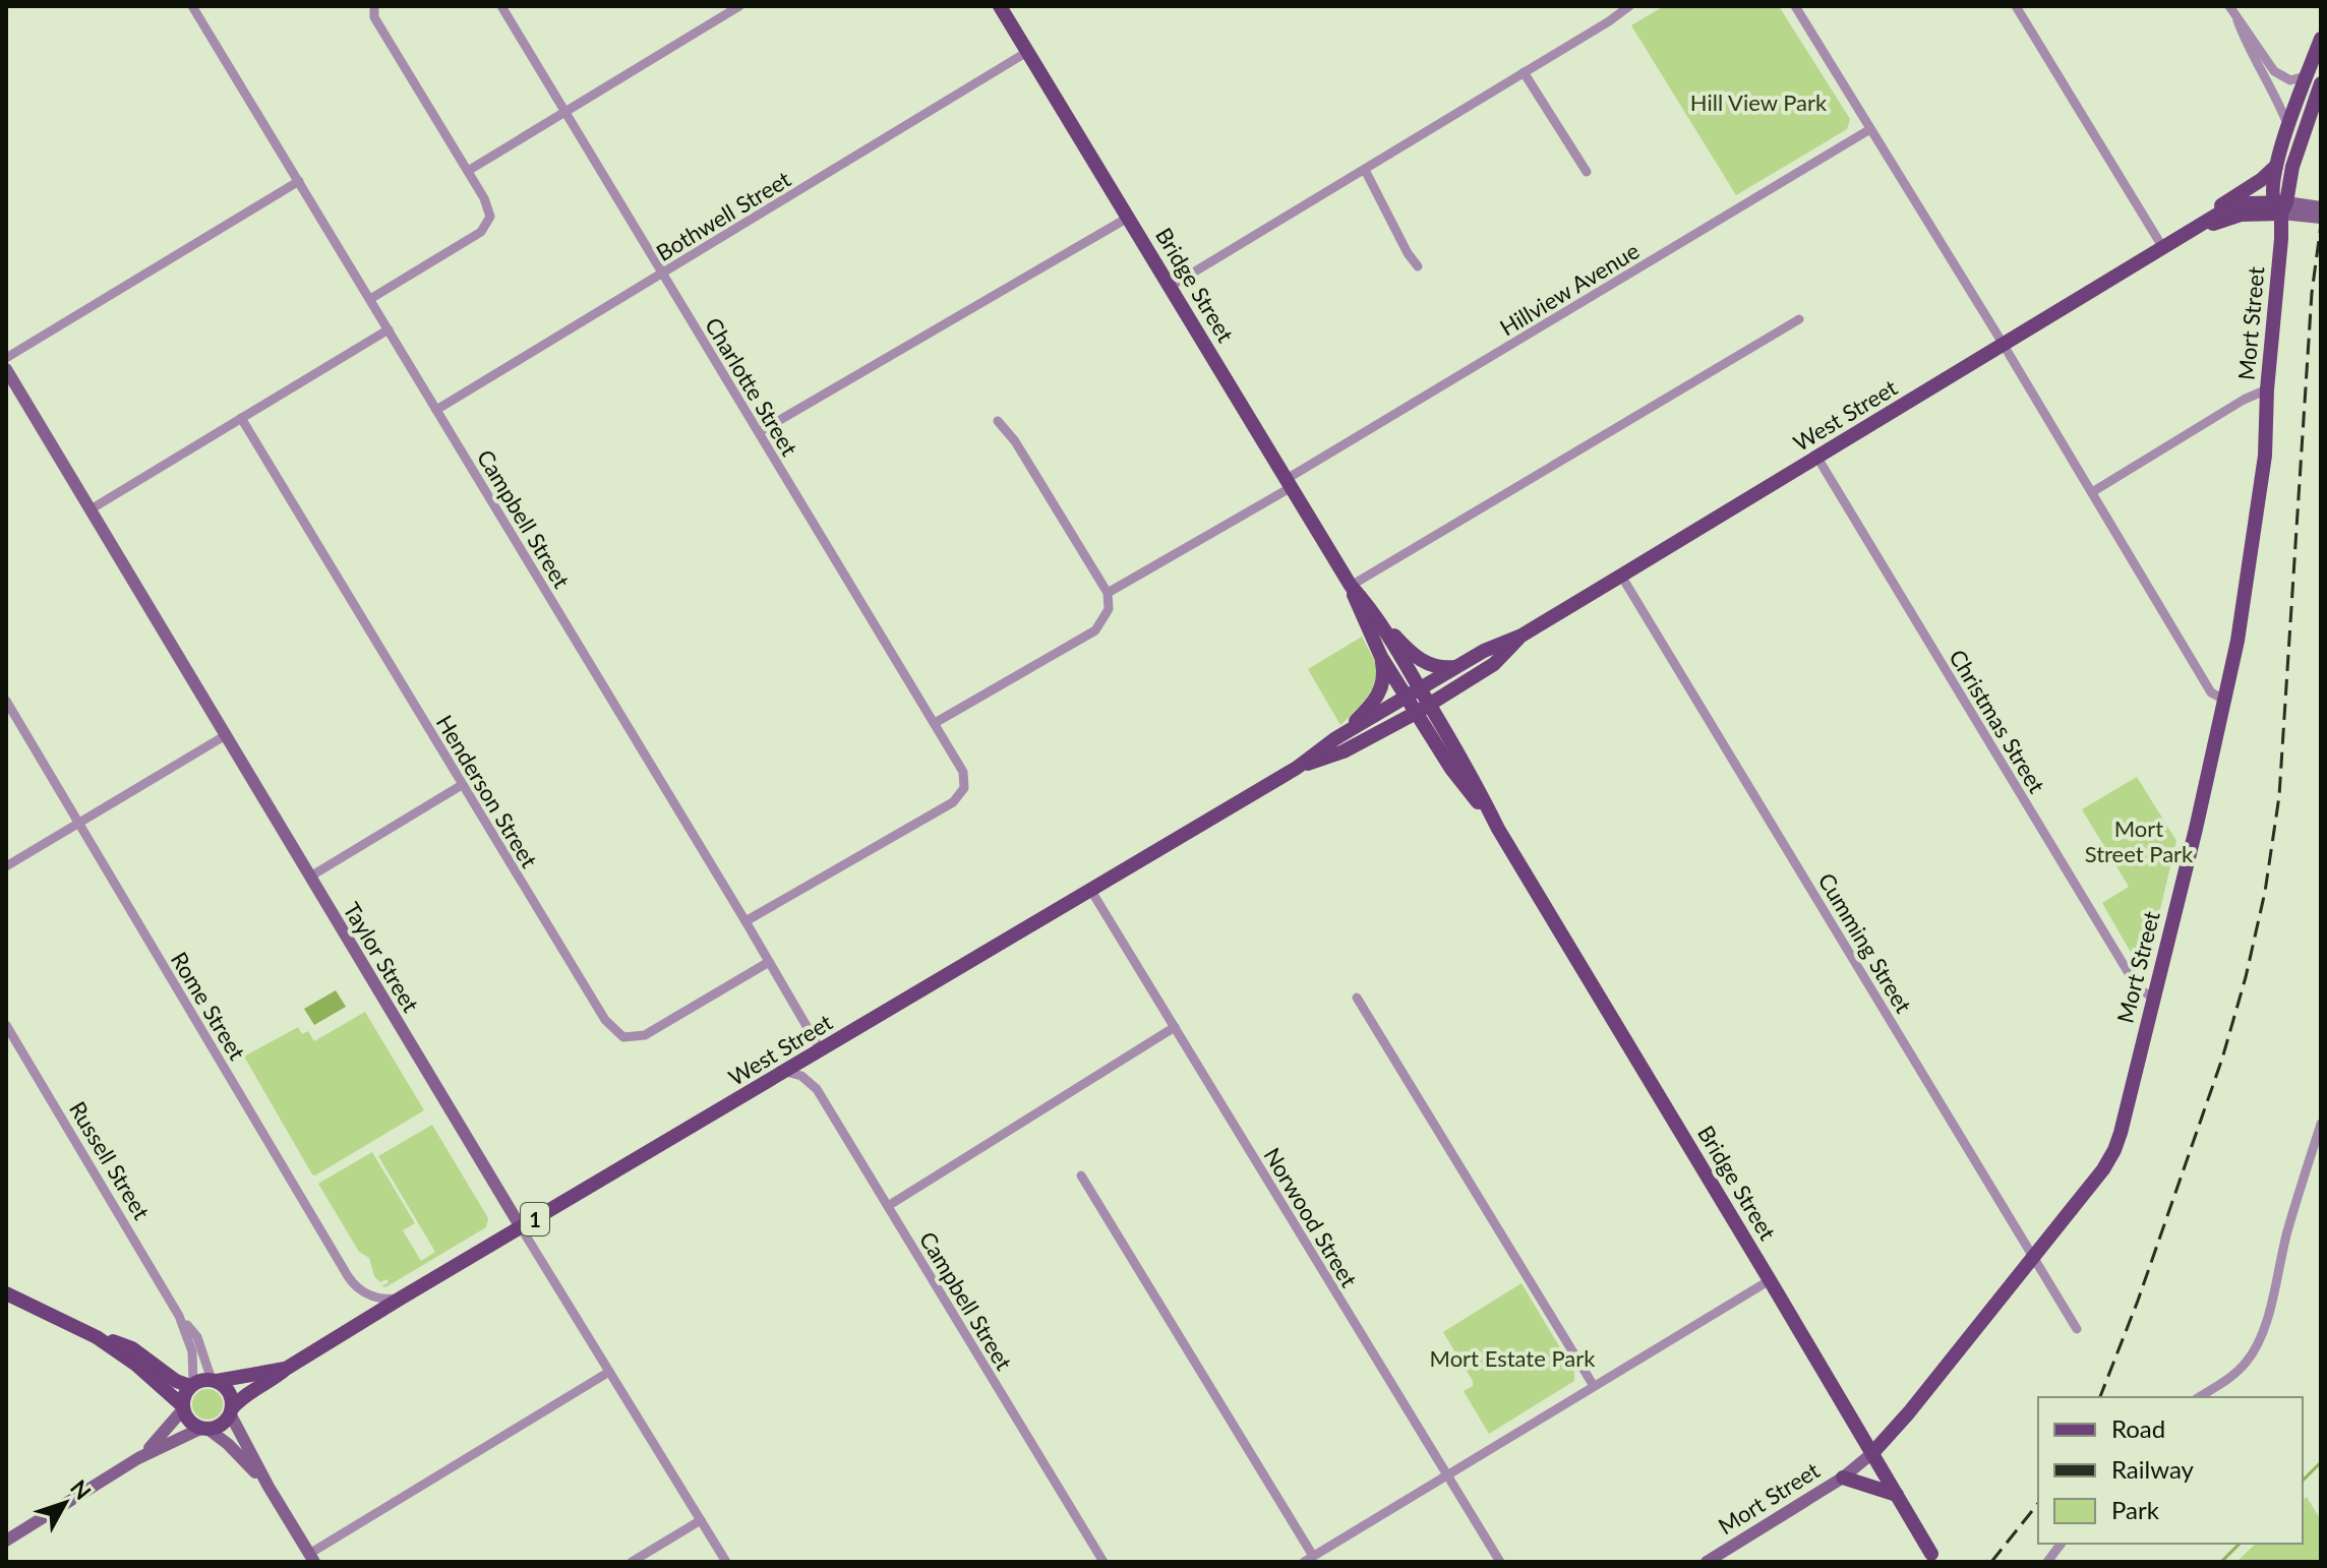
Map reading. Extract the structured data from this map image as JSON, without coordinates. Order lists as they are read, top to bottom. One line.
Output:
{"streets":{"main road":["Bridge Street","Mort Street","West Street","1"],"street":["Bothwell Street","Hillview Avenue","Charlotte Street","Campbell Street","Christmas Street","Henderson Street","Cumming Street","Taylor Street","Rome Street","Russell Street","Norwood Street"]},"crossings":[["Bothwell Street","Bridge Street"],["Bothwell Street","Charlotte Street"],["Bothwell Street","Campbell Street"],["Bridge Street","Hillview Avenue"],["Bridge Street","Mort Street"],["Bridge Street","West Street"],["Mort Street","West Street"],["Mort Street","Christmas Street"],["Mort Street","Cumming Street"],["Charlotte Street","Campbell Street"],["West Street","Campbell Street"],["West Street","Christmas Street"],["West Street","Cumming Street"],["West Street","Taylor Street"],["West Street","Rome Street"],["West Street","Russell Street"],["West Street","Norwood Street"],["West Street","1"],["Campbell Street","Henderson Street"],["Russell Street","1"]],"parks":["Hill View Park","Mort Street Park","Mort Estate Park"],"legend":["Road","Railway","Park"],"north":"top right"}
